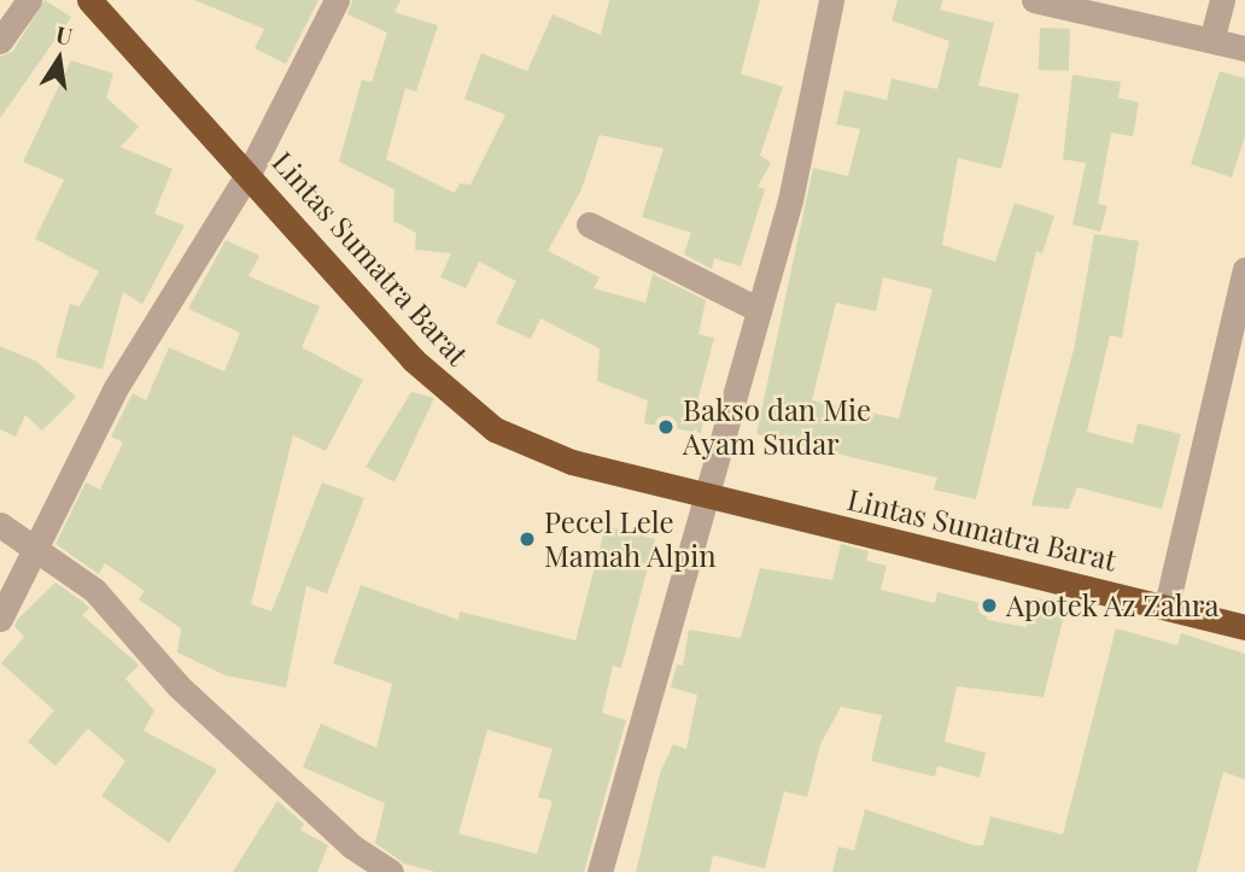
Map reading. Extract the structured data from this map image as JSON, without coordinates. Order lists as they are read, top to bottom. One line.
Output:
{"streets":{"highway":["Lintas Sumatra Barat"]},"places":["Bakso dan Mie Ayam Sudar","Pecel Lele Mamah Alpin","Apotek Az Zahra"],"north":"top"}
